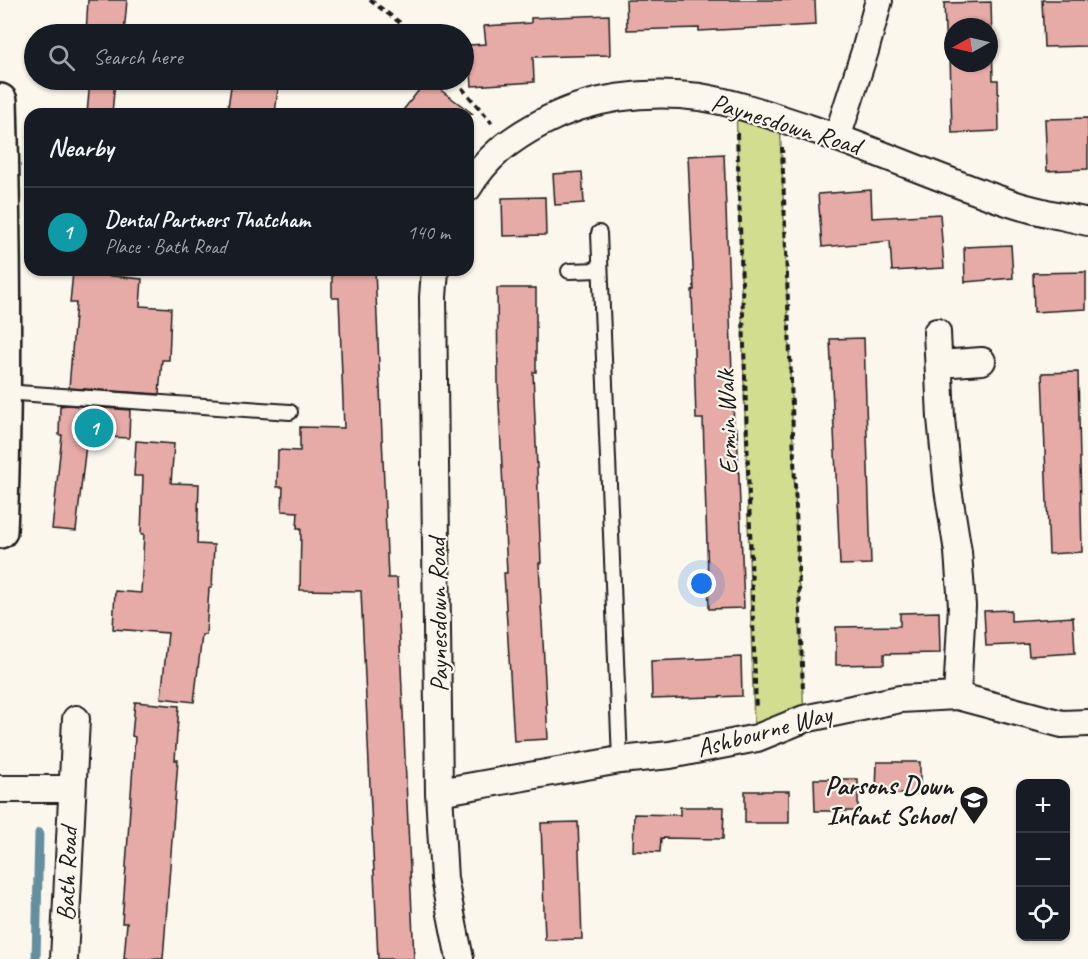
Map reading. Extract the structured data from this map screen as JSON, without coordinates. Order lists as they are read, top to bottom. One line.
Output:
{"streets":{"street":["Paynesdown Road","Ashbourne Way","Bath Road"],"path":["Ermin Walk"]},"crossings":[["Paynesdown Road","Ermin Walk"],["Paynesdown Road","Ashbourne Way"],["Ermin Walk","Ashbourne Way"]],"places":{"school or university":["Parsons Down Infant School"]},"north":"left","page":{"search":"Search here","heading":"Nearby","list":[{"mark":"1","name":"Dental Partners Thatcham","note":"Place · Bath Road","value":"140 m"}],"pins":"1","map_buttons":["+","−"]}}
